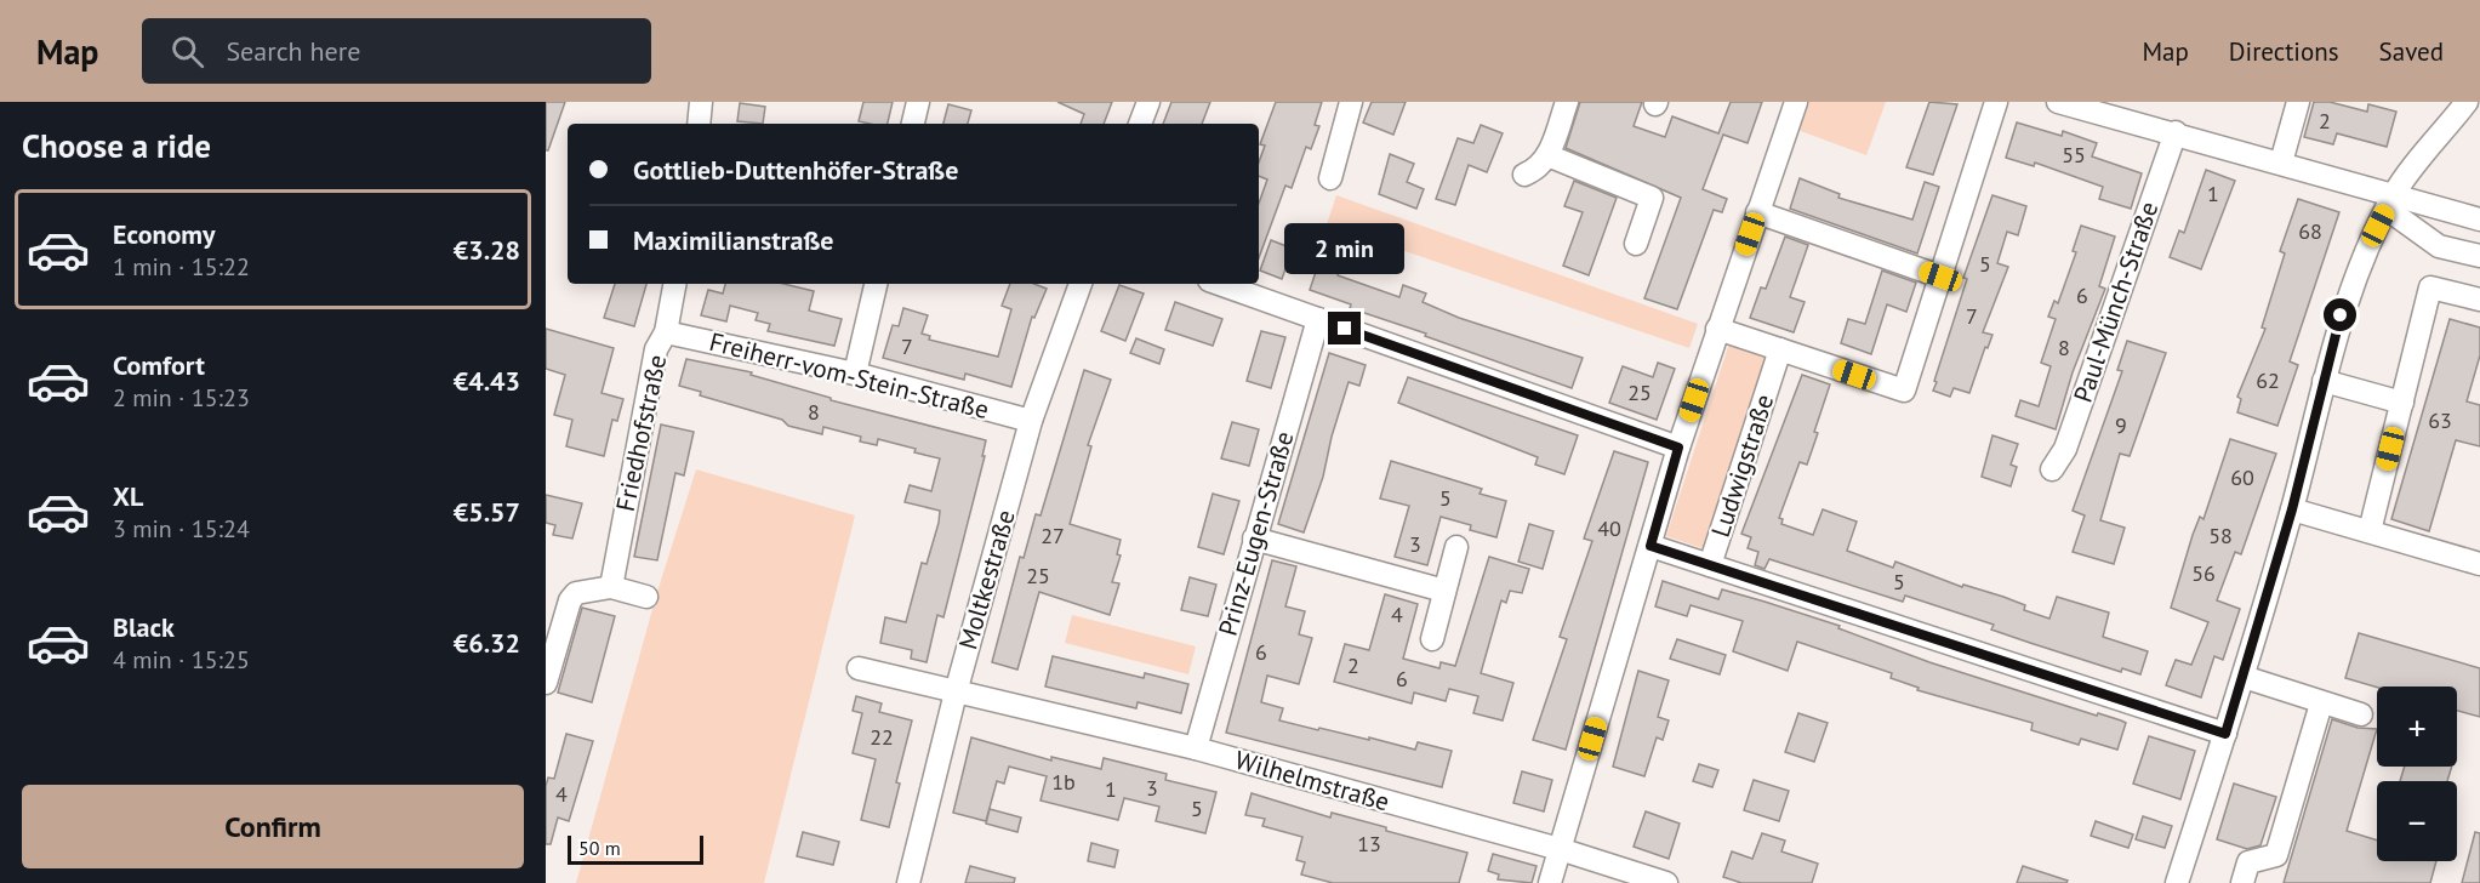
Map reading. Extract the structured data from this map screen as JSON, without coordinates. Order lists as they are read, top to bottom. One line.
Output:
{"streets":{"street":["Paul-Münch-Straße","Freiherr-vom-Stein-Straße","Friedhofstraße","Ludwigstraße","Prinz-Eugen-Straße","Moltkestraße","Wilhelmstraße"]},"crossings":[["Freiherr-vom-Stein-Straße","Friedhofstraße"],["Freiherr-vom-Stein-Straße","Moltkestraße"],["Prinz-Eugen-Straße","Wilhelmstraße"],["Moltkestraße","Wilhelmstraße"]],"house_numbers":["2","55","1","68","5","6","7","7","8","62","25","8","63","9","60","5","40","27","58","3","56","25","5","4","6","2","6","22","1b","3","1","4","5","13"],"scale_bar":"50 m","page":{"header":"Map","search":"Search here","nav":["Map","Directions","Saved"],"heading":"Choose a ride","banner":["Gottlieb-Duttenhöfer-Straße","Maximilianstraße"],"list":[{"name":"Economy","note":"1 min · 15:22","value":"€3.28"},{"name":"Comfort","note":"2 min · 15:23","value":"€4.43"},{"name":"XL","note":"3 min · 15:24","value":"€5.57"},{"name":"Black","note":"4 min · 15:25","value":"€6.32"}],"bubble":"2 min","map_buttons":["+","−"],"buttons":"Confirm","scale":"50 m"}}
